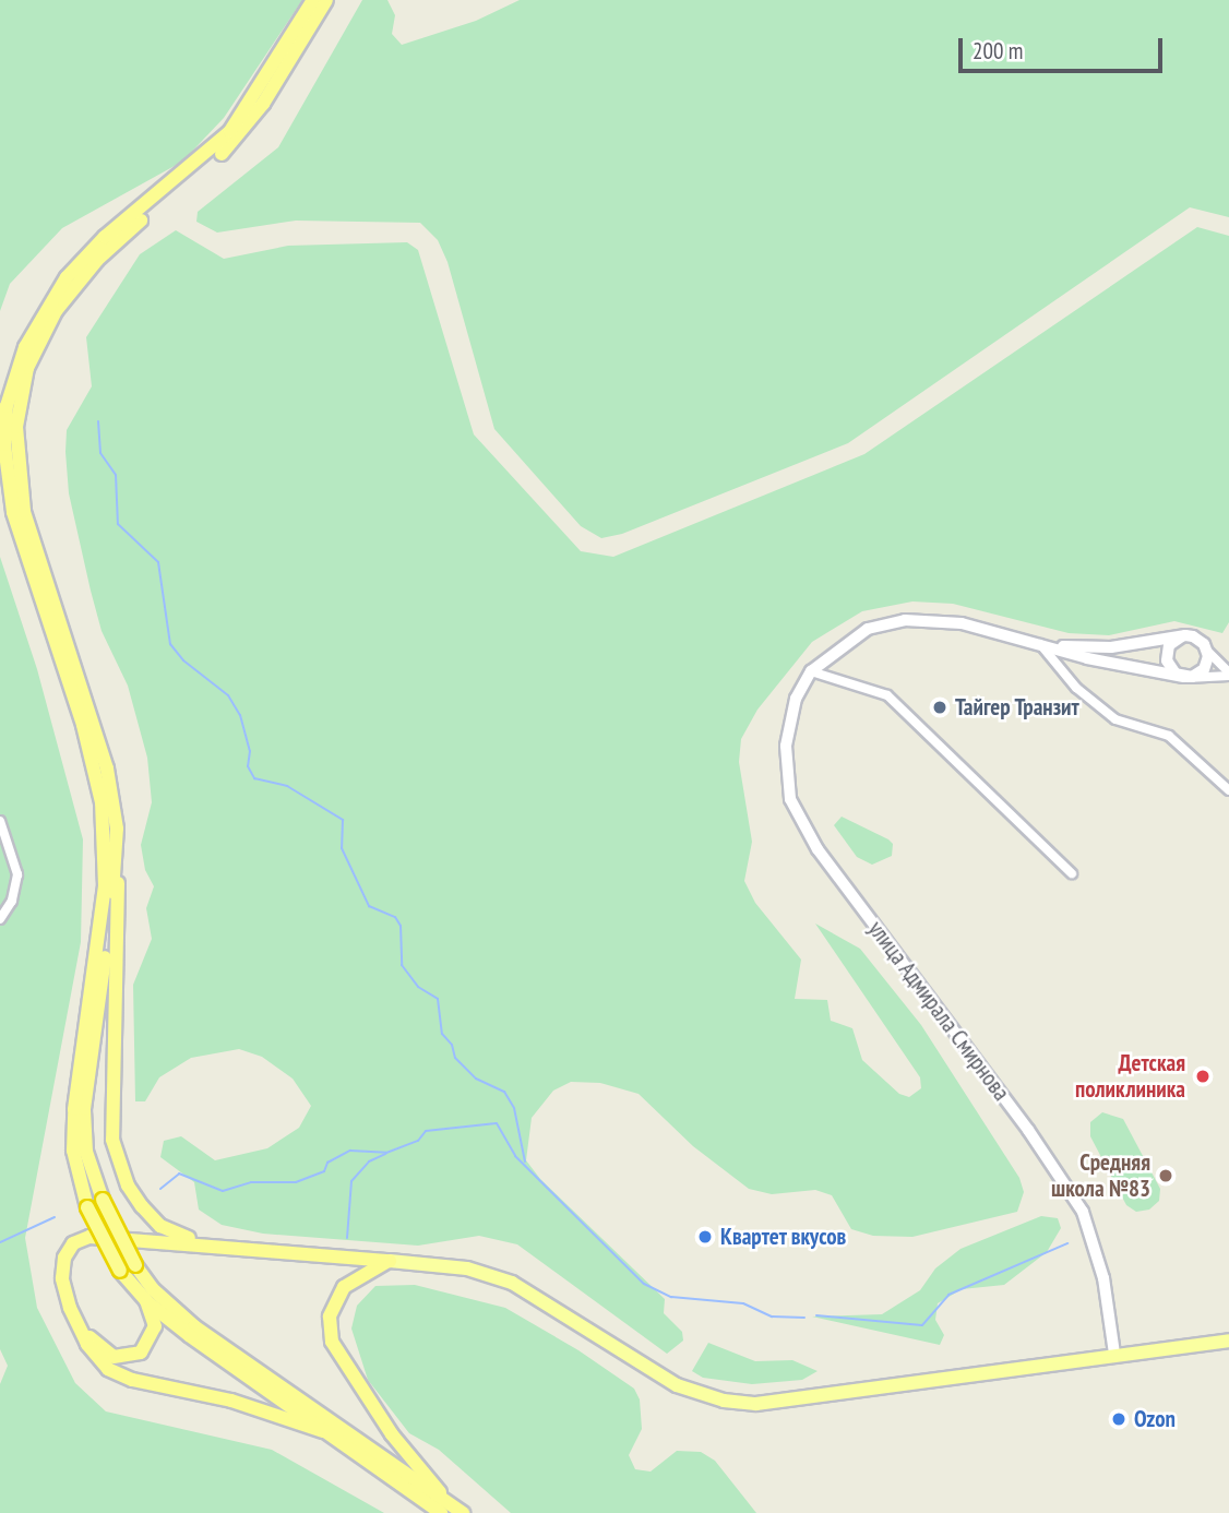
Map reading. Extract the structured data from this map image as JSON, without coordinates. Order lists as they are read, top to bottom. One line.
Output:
{"streets":{"street":["улица Адмирала Смирнова"]},"places":["Тайгер Транзит","Детская поликлиника","Средняя школа №83","Квартет вкусов","Ozon"],"scale_bar":"200 m"}
